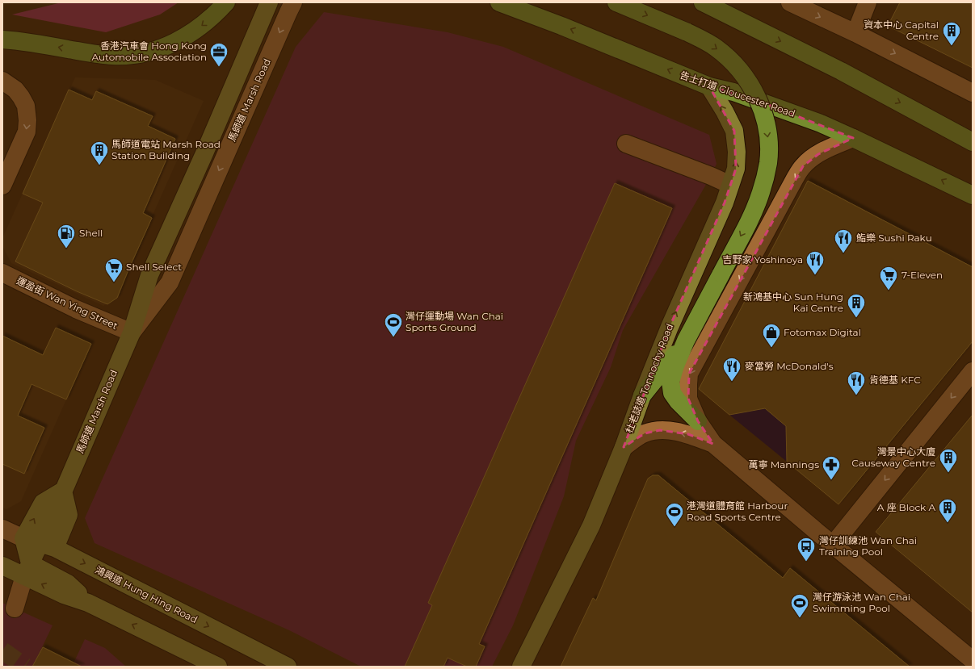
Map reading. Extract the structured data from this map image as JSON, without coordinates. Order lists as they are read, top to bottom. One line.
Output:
{"streets":{"highway":["告士打道 Gloucester Road"],"main road":["馬師道 Marsh Road","杜老誌道 Tonnochy Road","鴻興道 Hung Hing Road"],"street":["運盈街 Wan Ying Street"]},"crossings":[["告士打道 Gloucester Road","杜老誌道 Tonnochy Road"],["馬師道 Marsh Road","運盈街 Wan Ying Street"]],"one_way":["杜老誌道 Tonnochy Road","鴻興道 Hung Hing Road"],"places":{"building":["資本中心 Capital Centre","馬師道電站 Marsh Road Station Building","新鴻基中心 Sun Hung Kai Centre","灣景中心大廈 Causeway Centre","A 座 Block A"],"office":["香港汽車會 Hong Kong Automobile Association"],"fuel station":["Shell"],"restaurant":["鮨樂 Sushi Raku","吉野家 Yoshinoya","麥當勞 McDonald's","肯德基 KFC"],"supermarket":["Shell Select","7-Eleven"],"sports":["灣仔運動場 Wan Chai Sports Ground","港灣道體育館 Harbour Road Sports Centre","灣仔游泳池 Wan Chai Swimming Pool"],"shop":["Fotomax Digital"],"pharmacy":["萬寧 Mannings"],"bus stop":["灣仔訓練池 Wan Chai Training Pool"]}}
